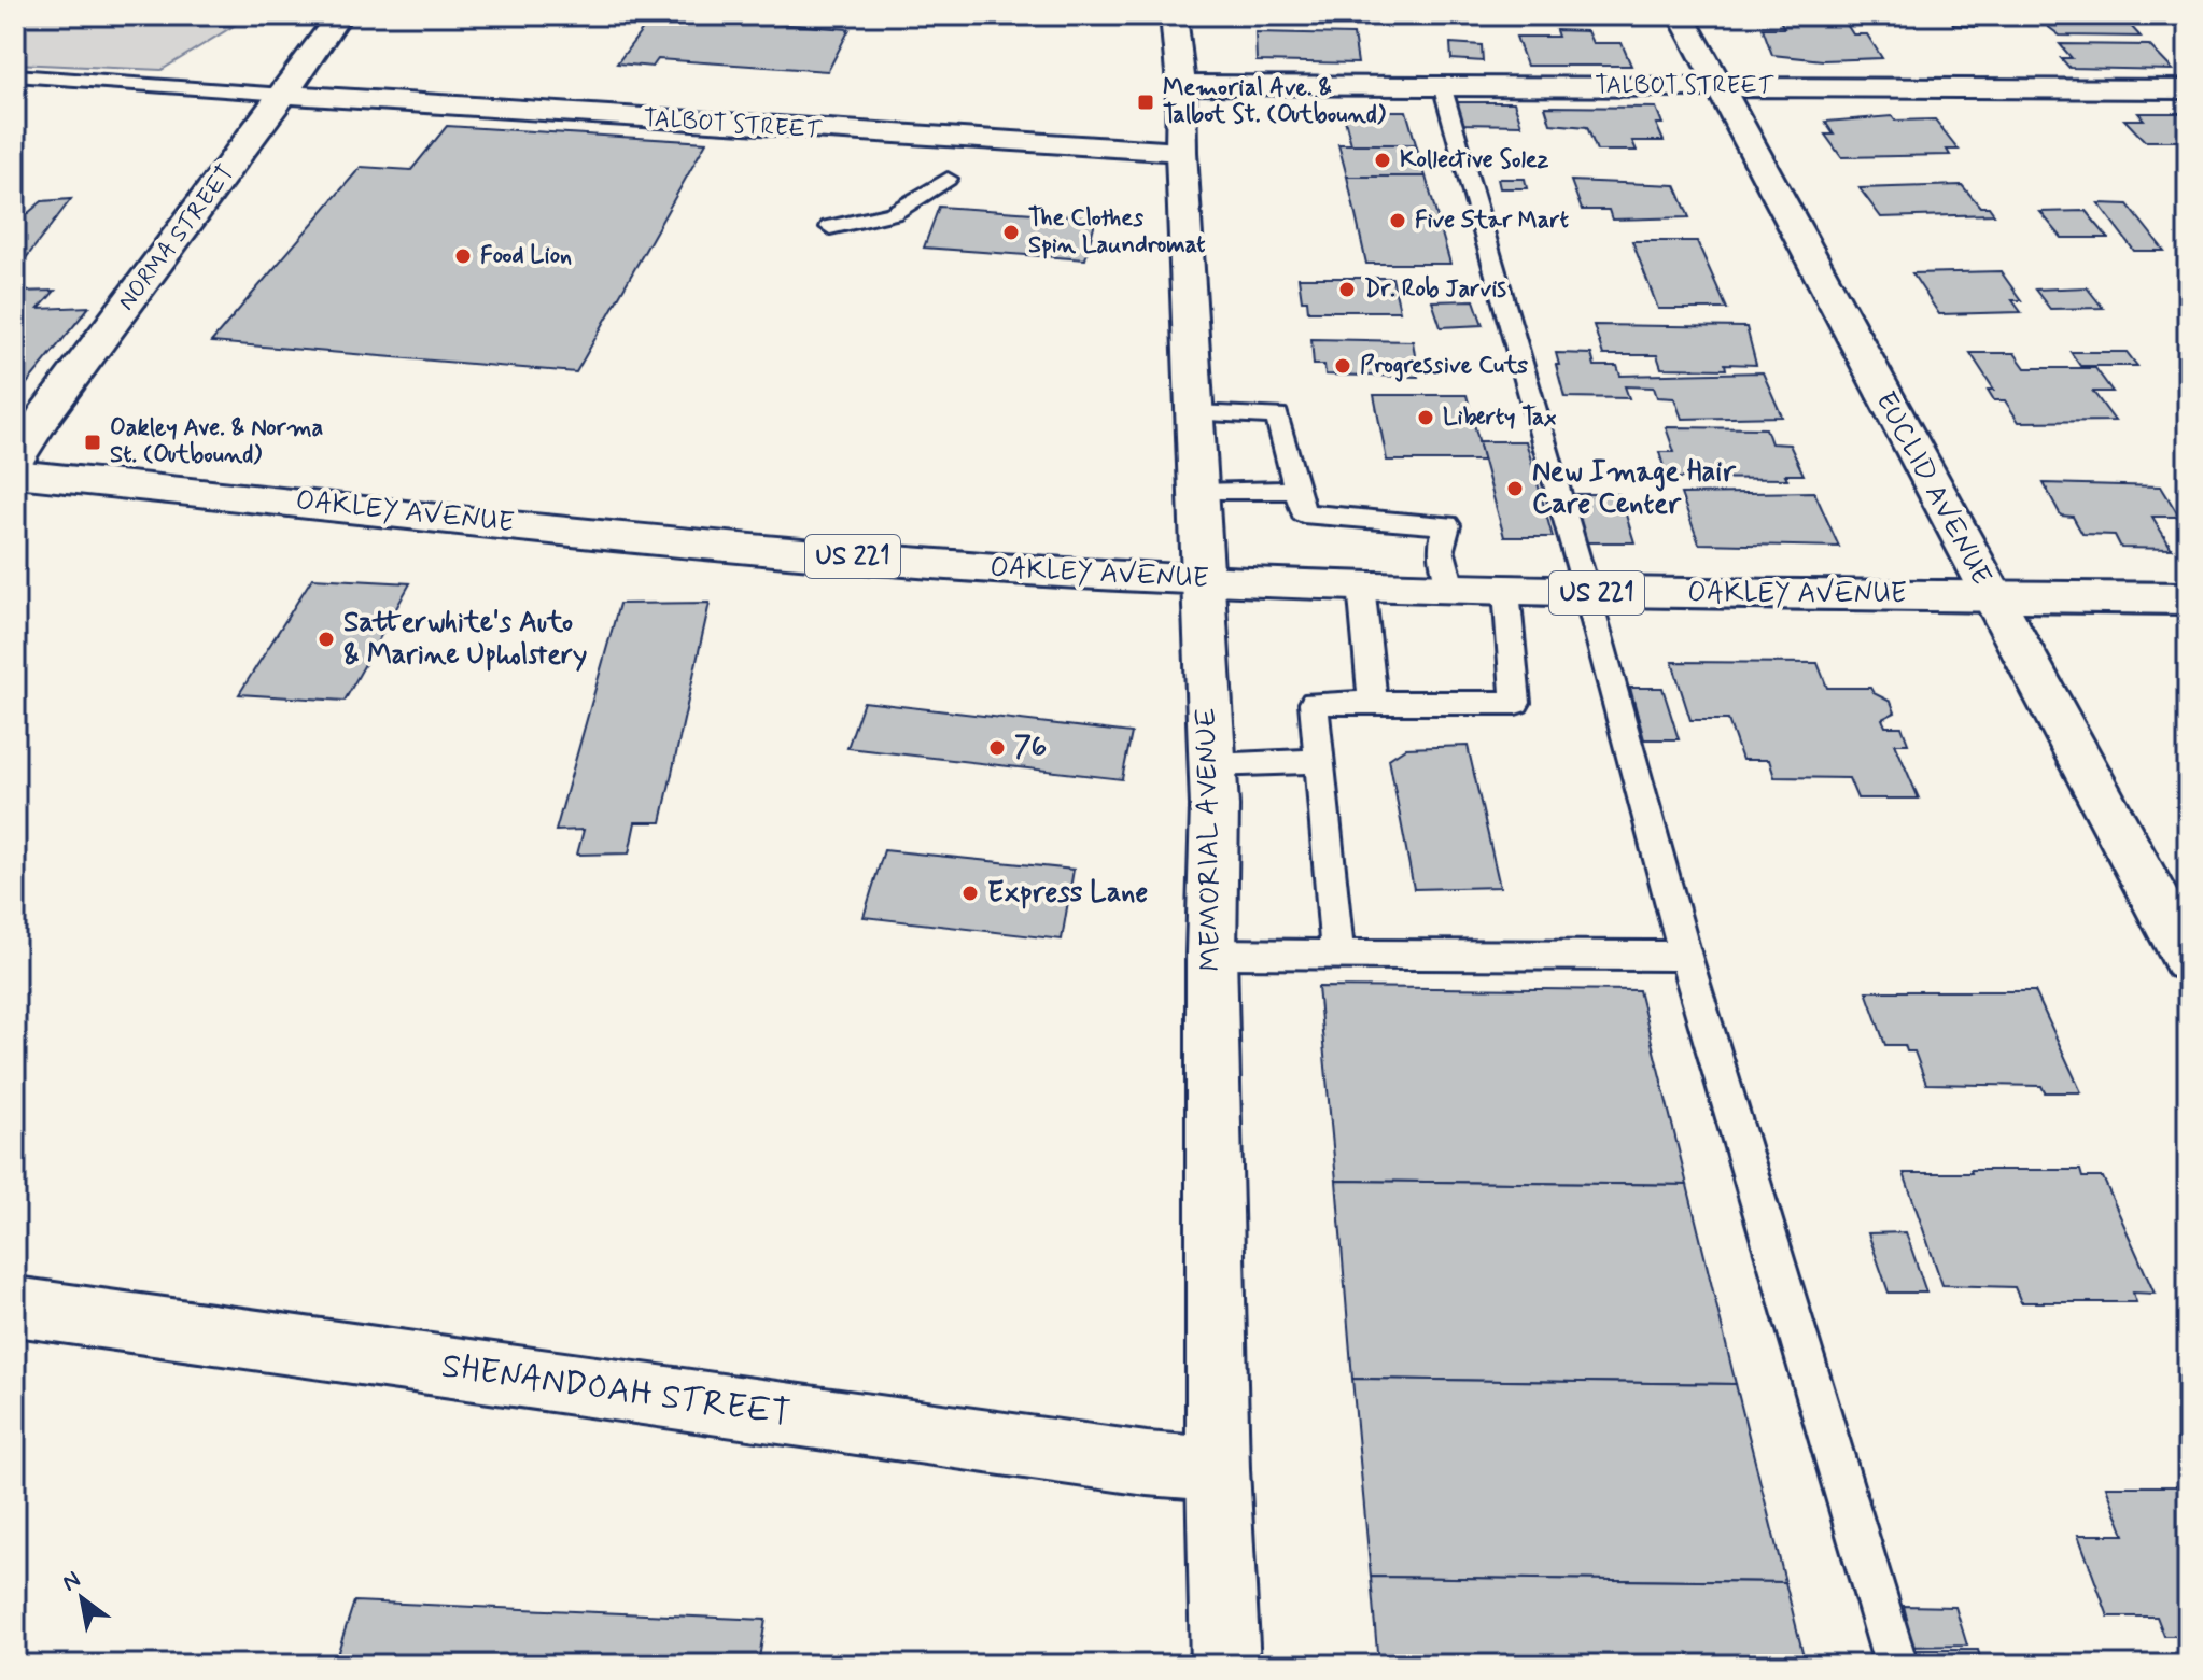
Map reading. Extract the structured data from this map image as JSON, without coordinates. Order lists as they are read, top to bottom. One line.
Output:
{"streets":{"street":["TALBOT STREET","NORMA STREET","EUCLID AVENUE","OAKLEY AVENUE","US 221","MEMORIAL AVENUE","SHENANDOAH STREET"]},"crossings":[["TALBOT STREET","NORMA STREET"],["TALBOT STREET","EUCLID AVENUE"],["TALBOT STREET","MEMORIAL AVENUE"],["EUCLID AVENUE","OAKLEY AVENUE"],["OAKLEY AVENUE","MEMORIAL AVENUE"],["MEMORIAL AVENUE","SHENANDOAH STREET"]],"places":{"transit":["Memorial Ave. & Talbot St. (Outbound)","Oakley Ave. & Norma St. (Outbound)"],"other":["Kollective Solez","Five Star Mart","The Clothes Spin Laundromat","Food Lion","Dr. Rob Jarvis","Progressive Cuts","Liberty Tax","New Image Hair Care Center","Satterwhite's Auto & Marine Upholstery","76","Express Lane"]},"north":"top left"}
